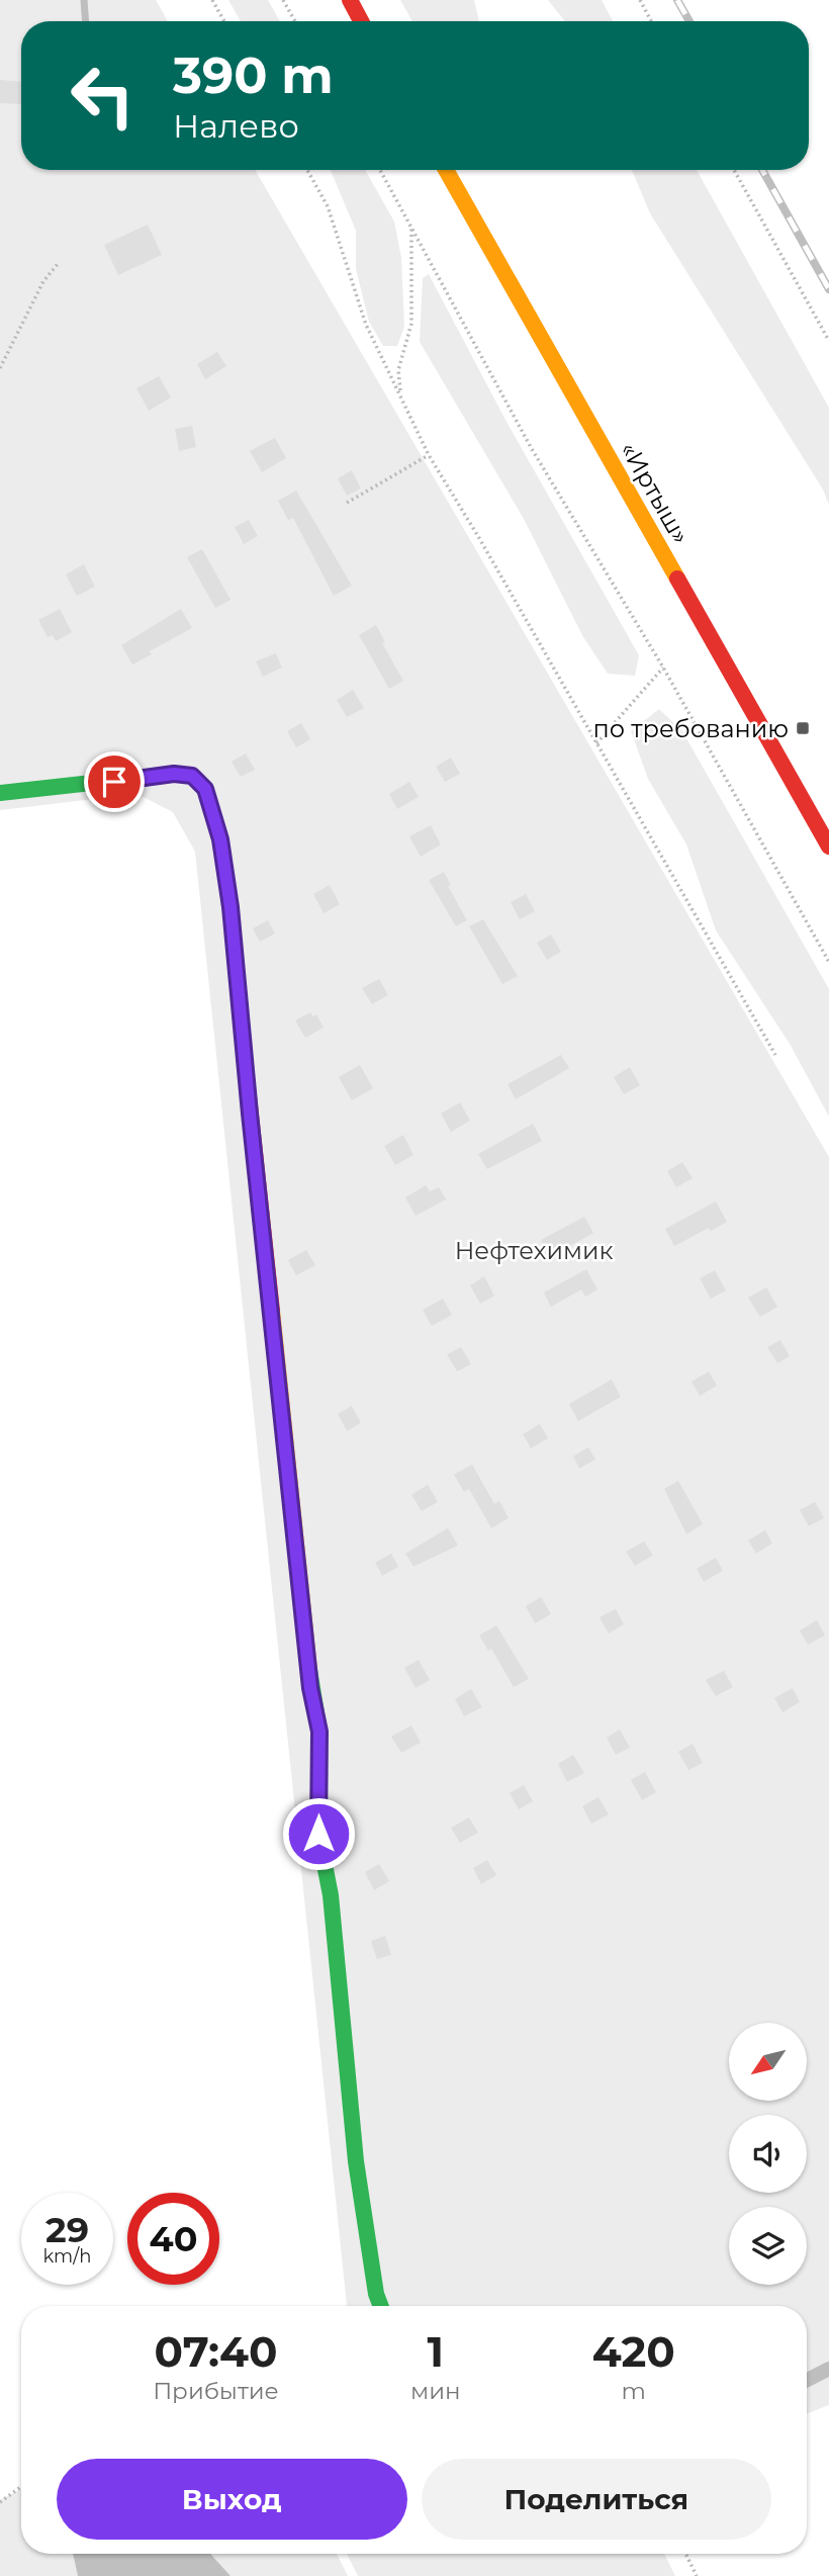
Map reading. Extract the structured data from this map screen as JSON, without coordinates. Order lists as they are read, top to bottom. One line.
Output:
{"streets":{"street":["«Иртыш»"]},"parks":["Нефтехимик"],"places":{"transit":["по требованию"]},"north":"bottom left","page":{"turn":["390 m","Налево"],"speed":"29 km/h","limit":"40","eta":["07:40","Прибытие","1","мин","420","m"],"buttons":["Выход","Поделиться"]}}
